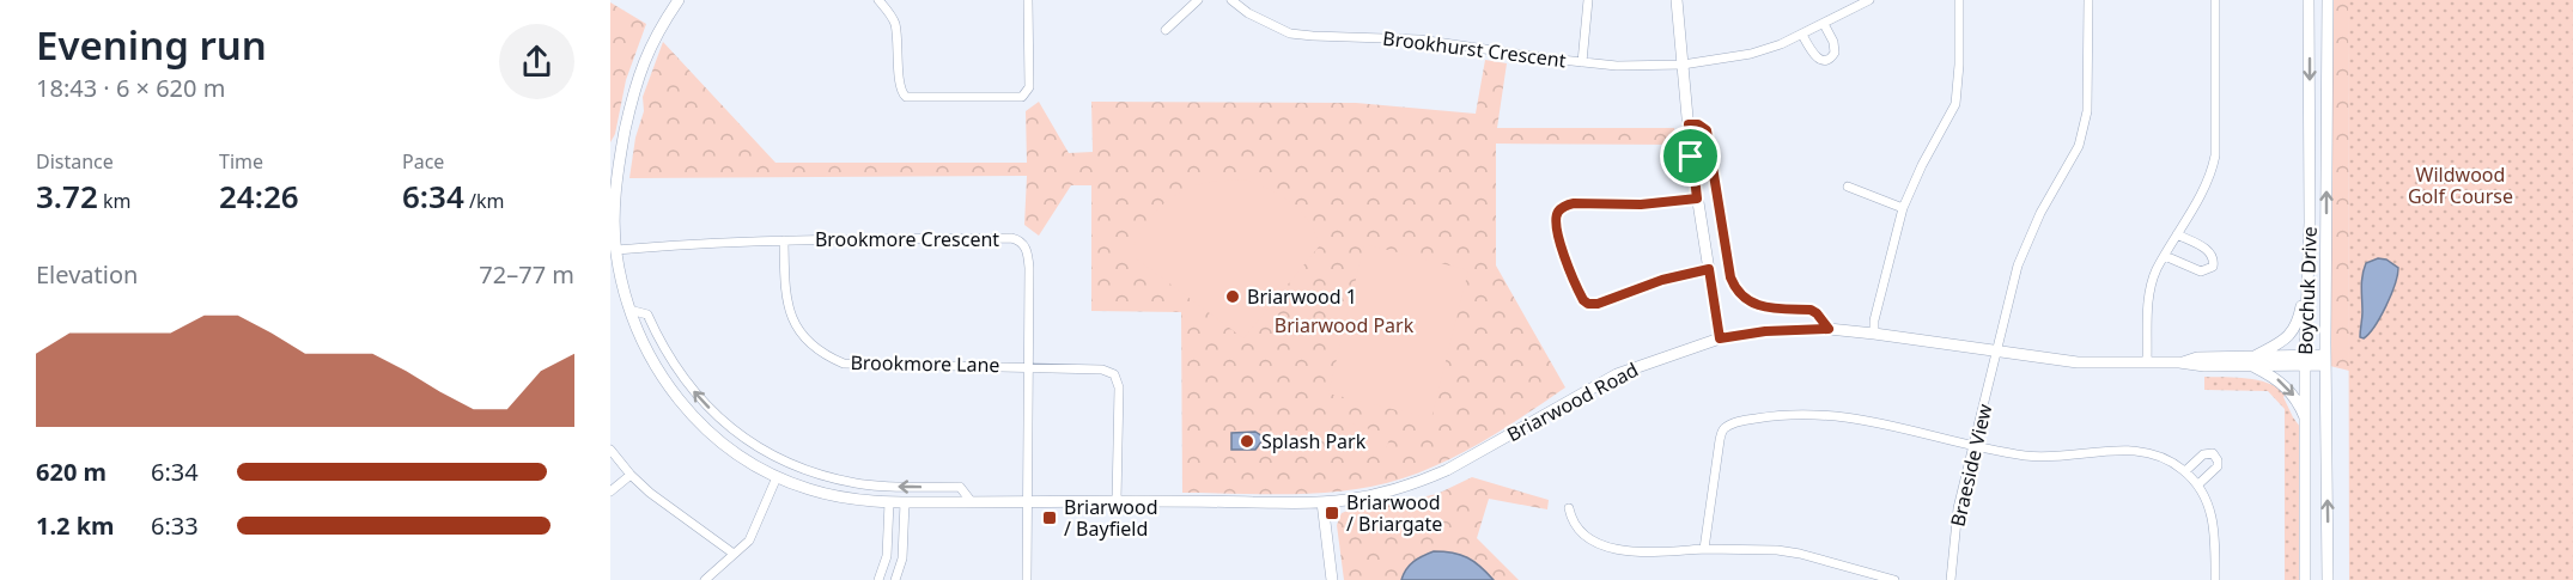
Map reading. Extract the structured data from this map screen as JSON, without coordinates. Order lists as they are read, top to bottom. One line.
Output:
{"streets":{"street":["Brookhurst Crescent","Brookmore Crescent","Boychuk Drive","Brookmore Lane","Briarwood Road","Braeside View"]},"crossings":[["Brookmore Crescent","Brookmore Lane"],["Brookmore Crescent","Briarwood Road"],["Boychuk Drive","Briarwood Road"],["Brookmore Lane","Briarwood Road"],["Briarwood Road","Braeside View"]],"parks":["Wildwood Golf Course","Briarwood Park"],"places":{"other":["Briarwood 1","Splash Park"],"transit":["Briarwood / Briargate","Briarwood / Bayfield"]},"page":{"heading":["Evening run","18:43 · 6 × 620 m"],"stats":[["Distance","3.72 km"],["Time","24:26"],["Pace","6:34 /km"]],"chart":["Elevation","72–77 m"],"list":[{"name":"620 m","note":"6:34"},{"name":"1.2 km","note":"6:33"}]}}
